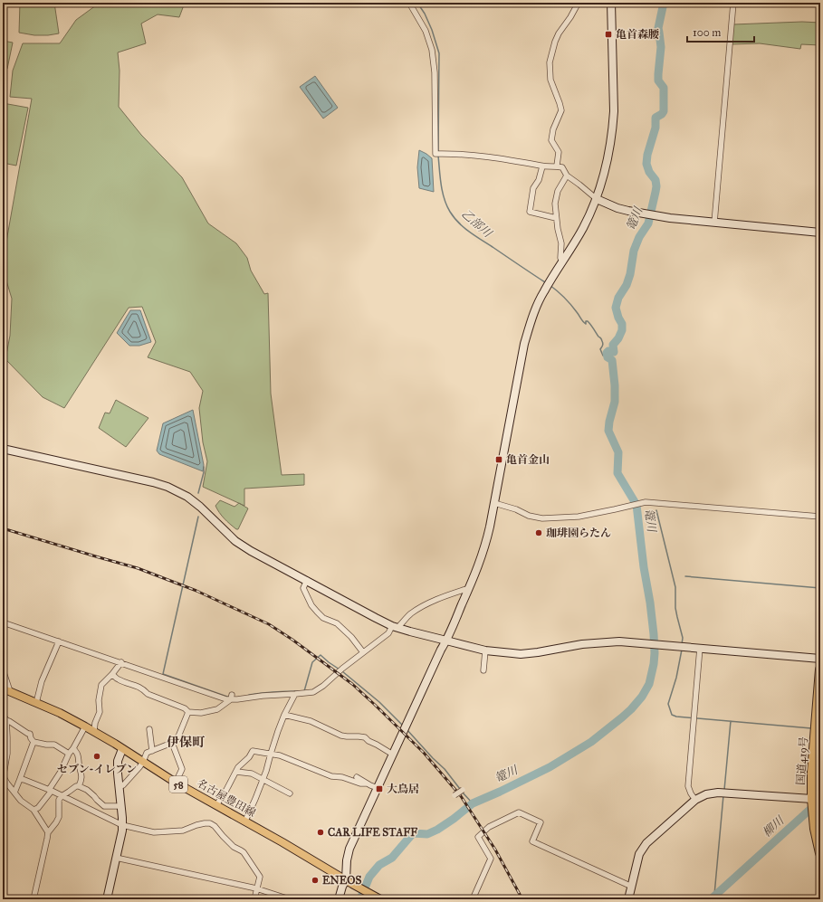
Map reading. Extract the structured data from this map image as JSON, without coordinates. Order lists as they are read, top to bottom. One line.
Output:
{"streets":{"highway":["国道419号"],"main road":["58","名古屋豊田線"]},"districts":["伊保町"],"water":["篭川","乙部川","柳川"],"places":{"transit":["亀首森腰","亀首金山","大鳥居"],"other":["珈琲園らたん","セブン-イレブン","CAR LIFE STAFF","ENEOS"]},"scale_bar":"100 m"}
